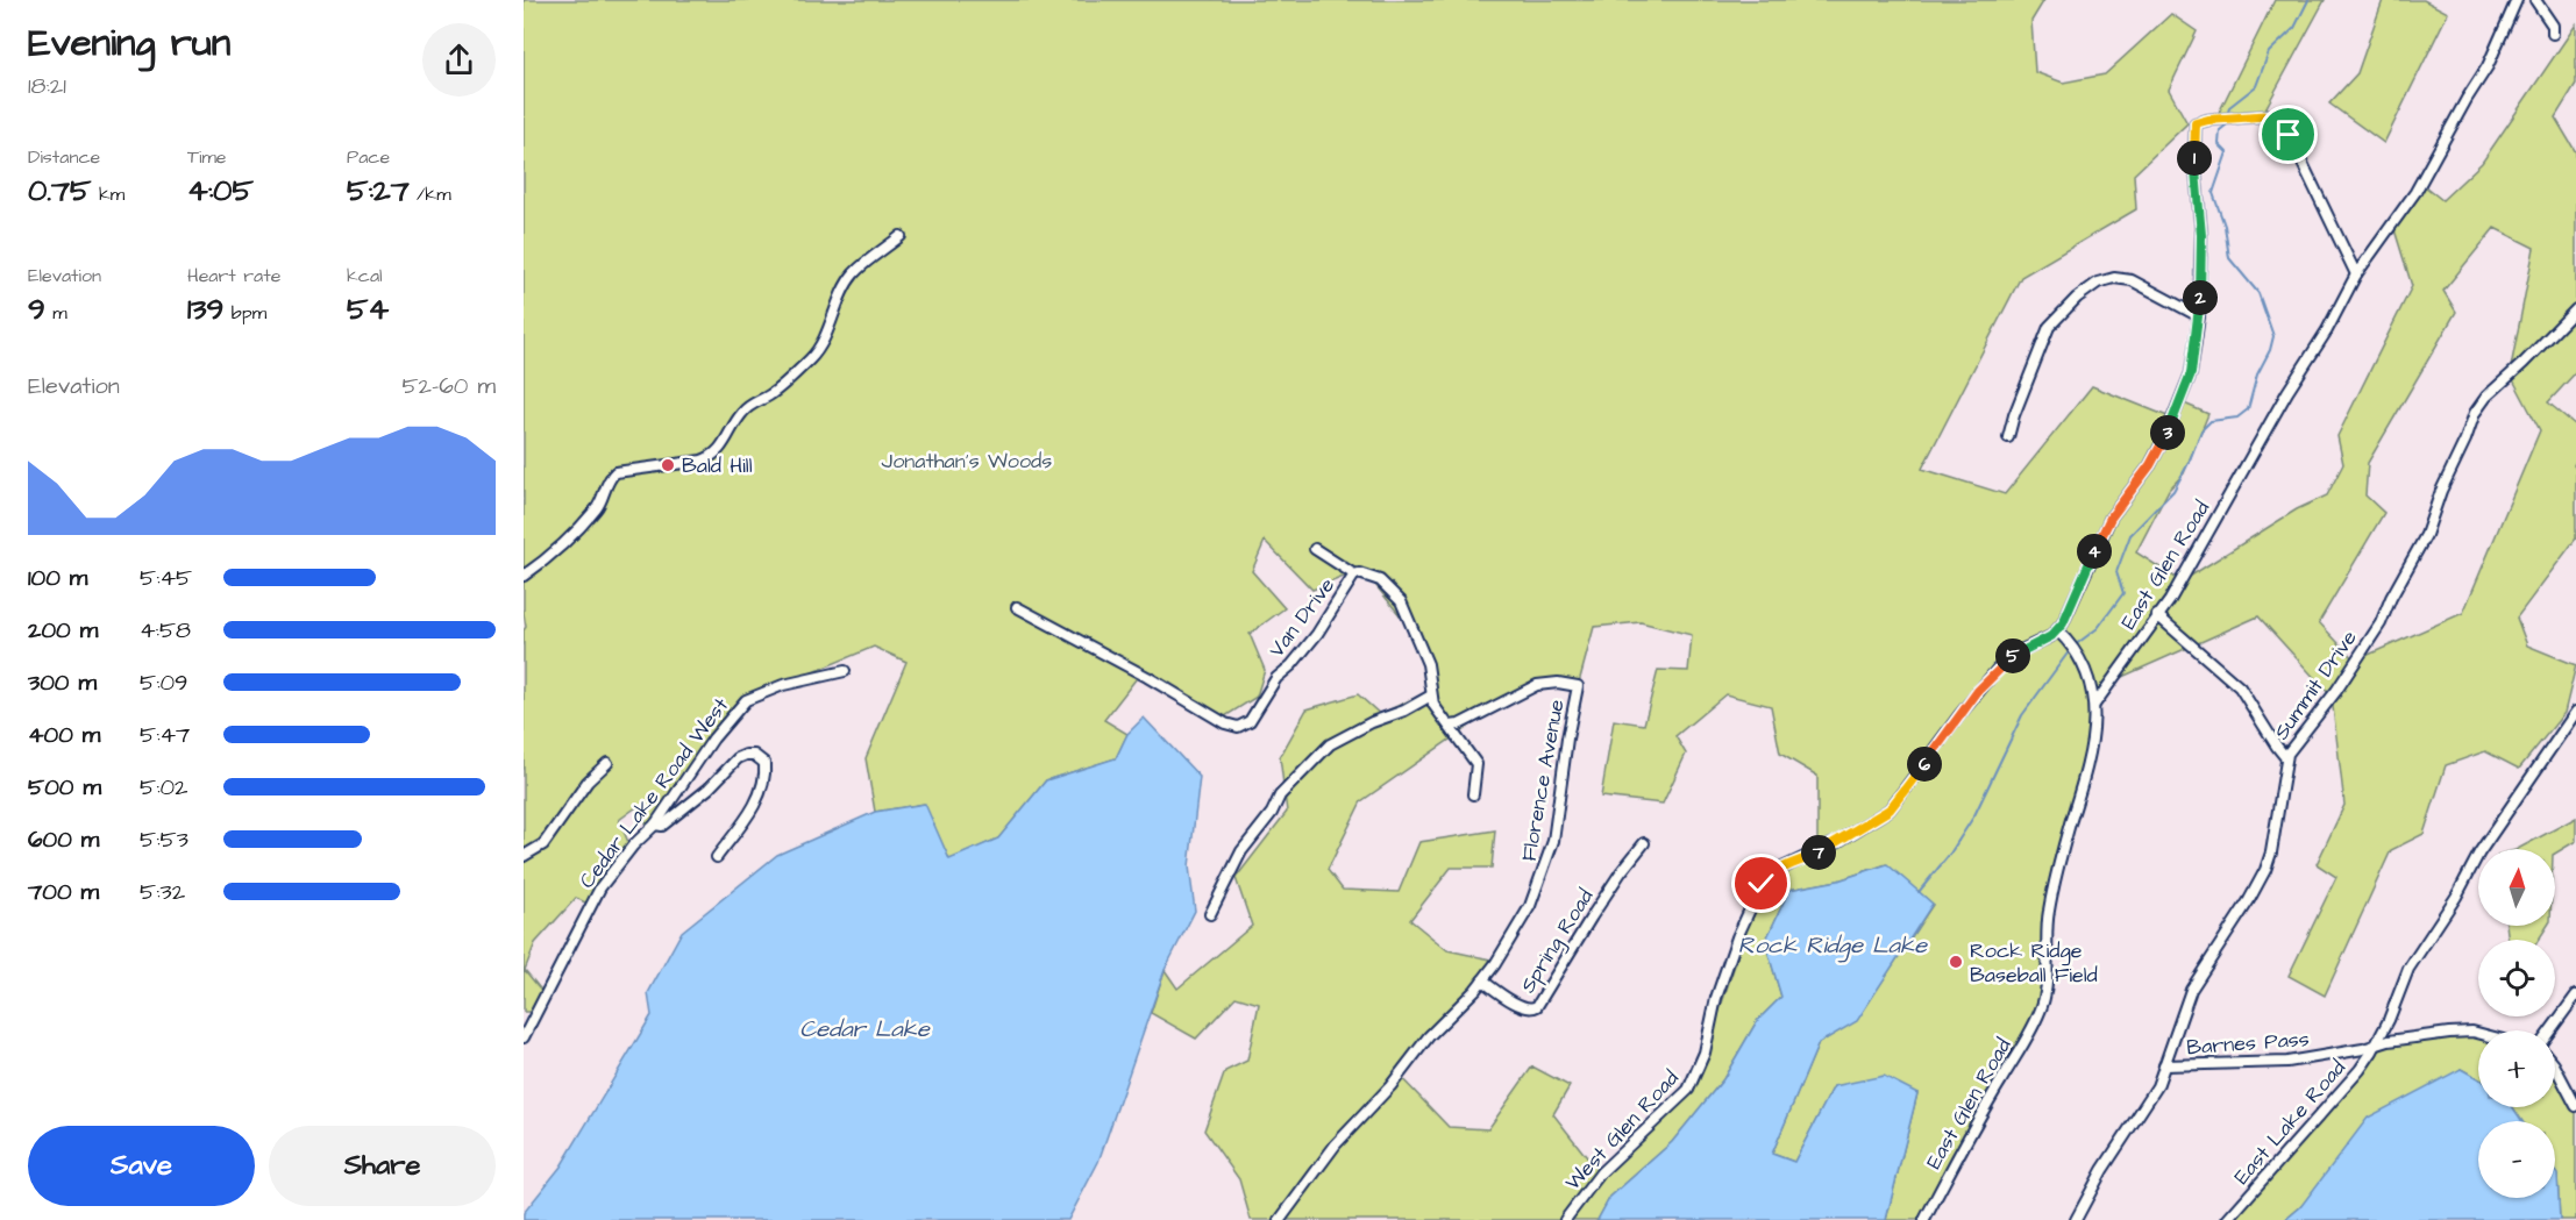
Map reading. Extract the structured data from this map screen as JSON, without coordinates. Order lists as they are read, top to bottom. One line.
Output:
{"streets":{"street":["East Glen Road","Van Drive","Summit Drive","Florence Avenue","Cedar Lake Road West","Spring Road","Barnes Pass","East Lake Road","West Glen Road"]},"crossings":[["East Glen Road","West Glen Road"],["Van Drive","Florence Avenue"],["Summit Drive","Barnes Pass"],["Florence Avenue","Spring Road"],["Barnes Pass","East Lake Road"]],"water":["Rock Ridge Lake","Cedar Lake"],"parks":["Jonathan's Woods"],"places":["Bald Hill","Rock Ridge Baseball Field"],"north":"top","page":{"heading":["Evening run","18:21"],"stats":[["Distance","0.75 km"],["Time","4:05"],["Pace","5:27 /km"],["Elevation","9 m"],["Heart rate","139 bpm"],["kcal","54"]],"pins":["1","2","3","4","5","6","7"],"chart":["Elevation","52–60 m"],"list":[{"name":"100 m","note":"5:45"},{"name":"200 m","note":"4:58"},{"name":"300 m","note":"5:09"},{"name":"400 m","note":"5:47"},{"name":"500 m","note":"5:02"},{"name":"600 m","note":"5:53"},{"name":"700 m","note":"5:32"}],"map_buttons":["+","−"],"buttons":["Save","Share"]}}
